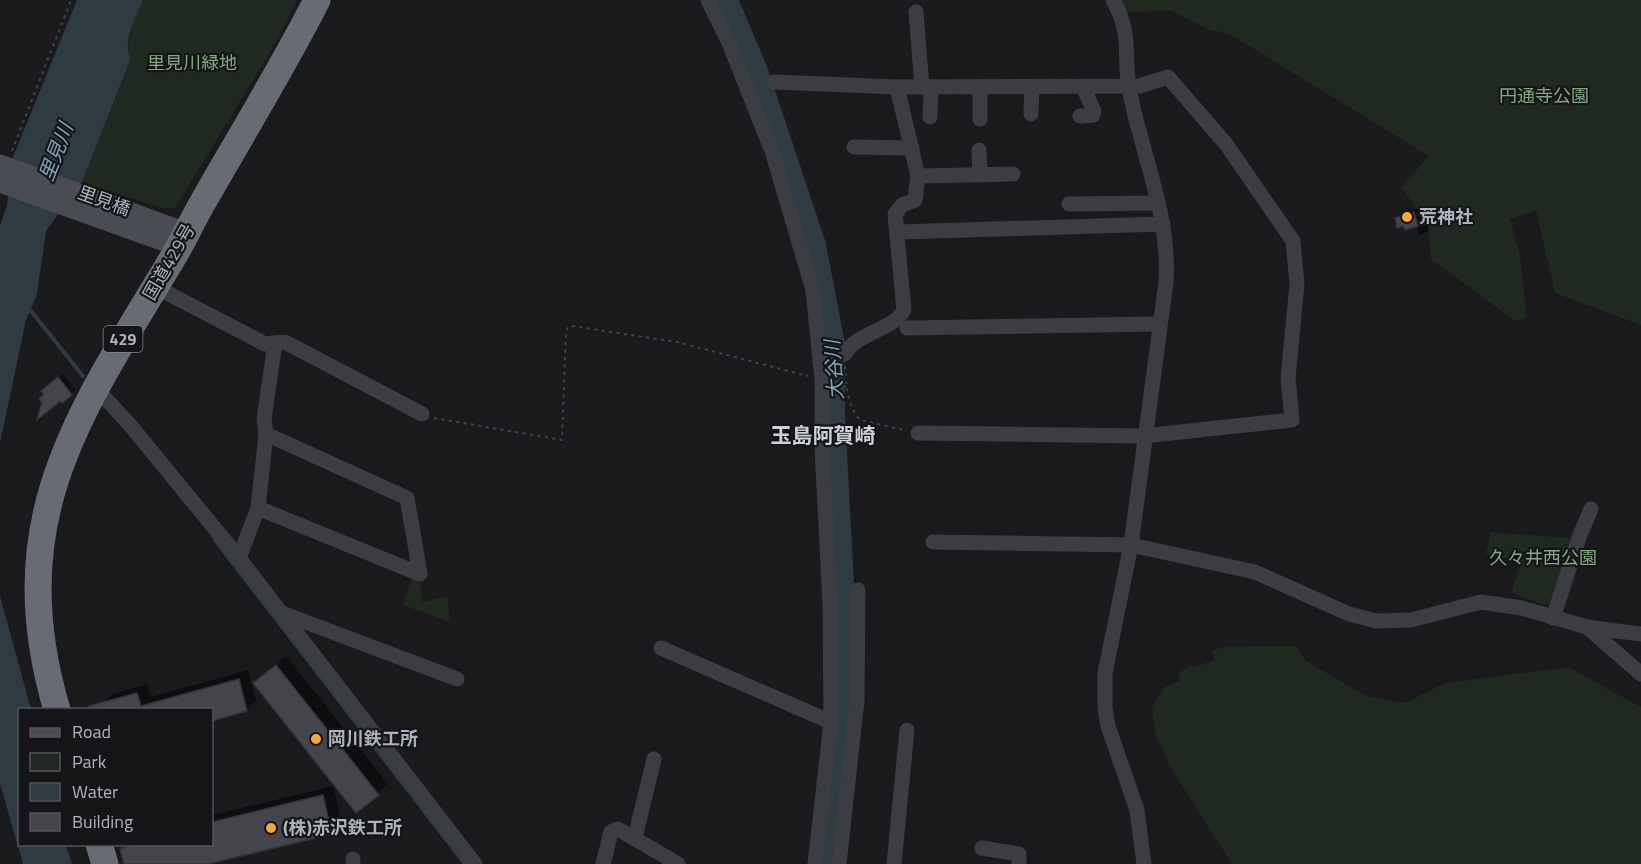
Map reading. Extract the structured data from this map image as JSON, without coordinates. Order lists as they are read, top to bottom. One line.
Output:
{"streets":{"highway":["国道429号","429"],"street":["里見橋"]},"crossings":[["里見橋","国道429号"]],"districts":["玉島阿賀崎"],"water":["里見川","大谷川"],"parks":["里見川緑地","円通寺公園","久々井西公園"],"places":["荒神社","岡川鉄工所","(株)赤沢鉄工所"],"legend":["Road","Park","Water","Building"]}
